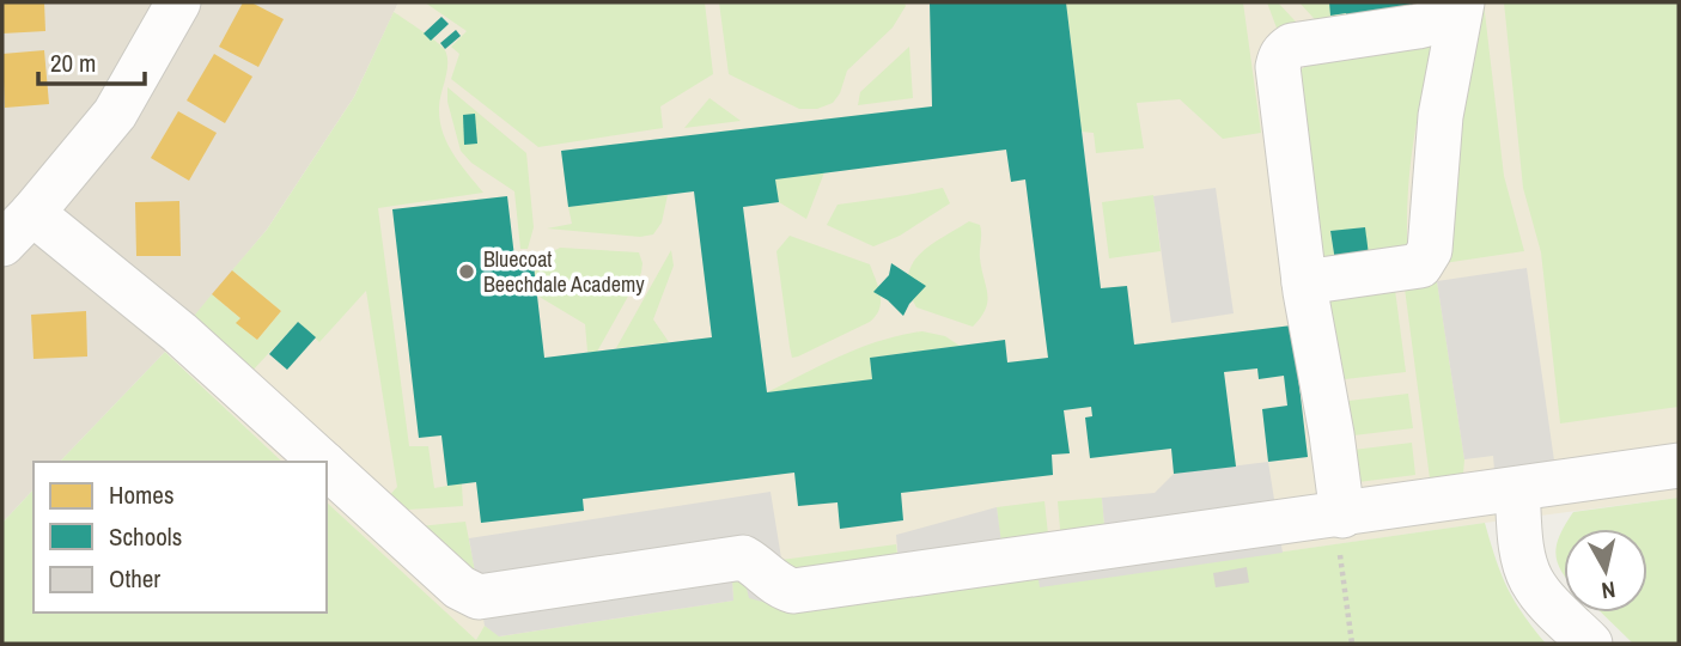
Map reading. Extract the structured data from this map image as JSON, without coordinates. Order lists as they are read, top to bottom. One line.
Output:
{"places":["Bluecoat Beechdale Academy"],"legend":["Homes","Schools","Other"],"scale_bar":"20 m","north":"bottom"}
